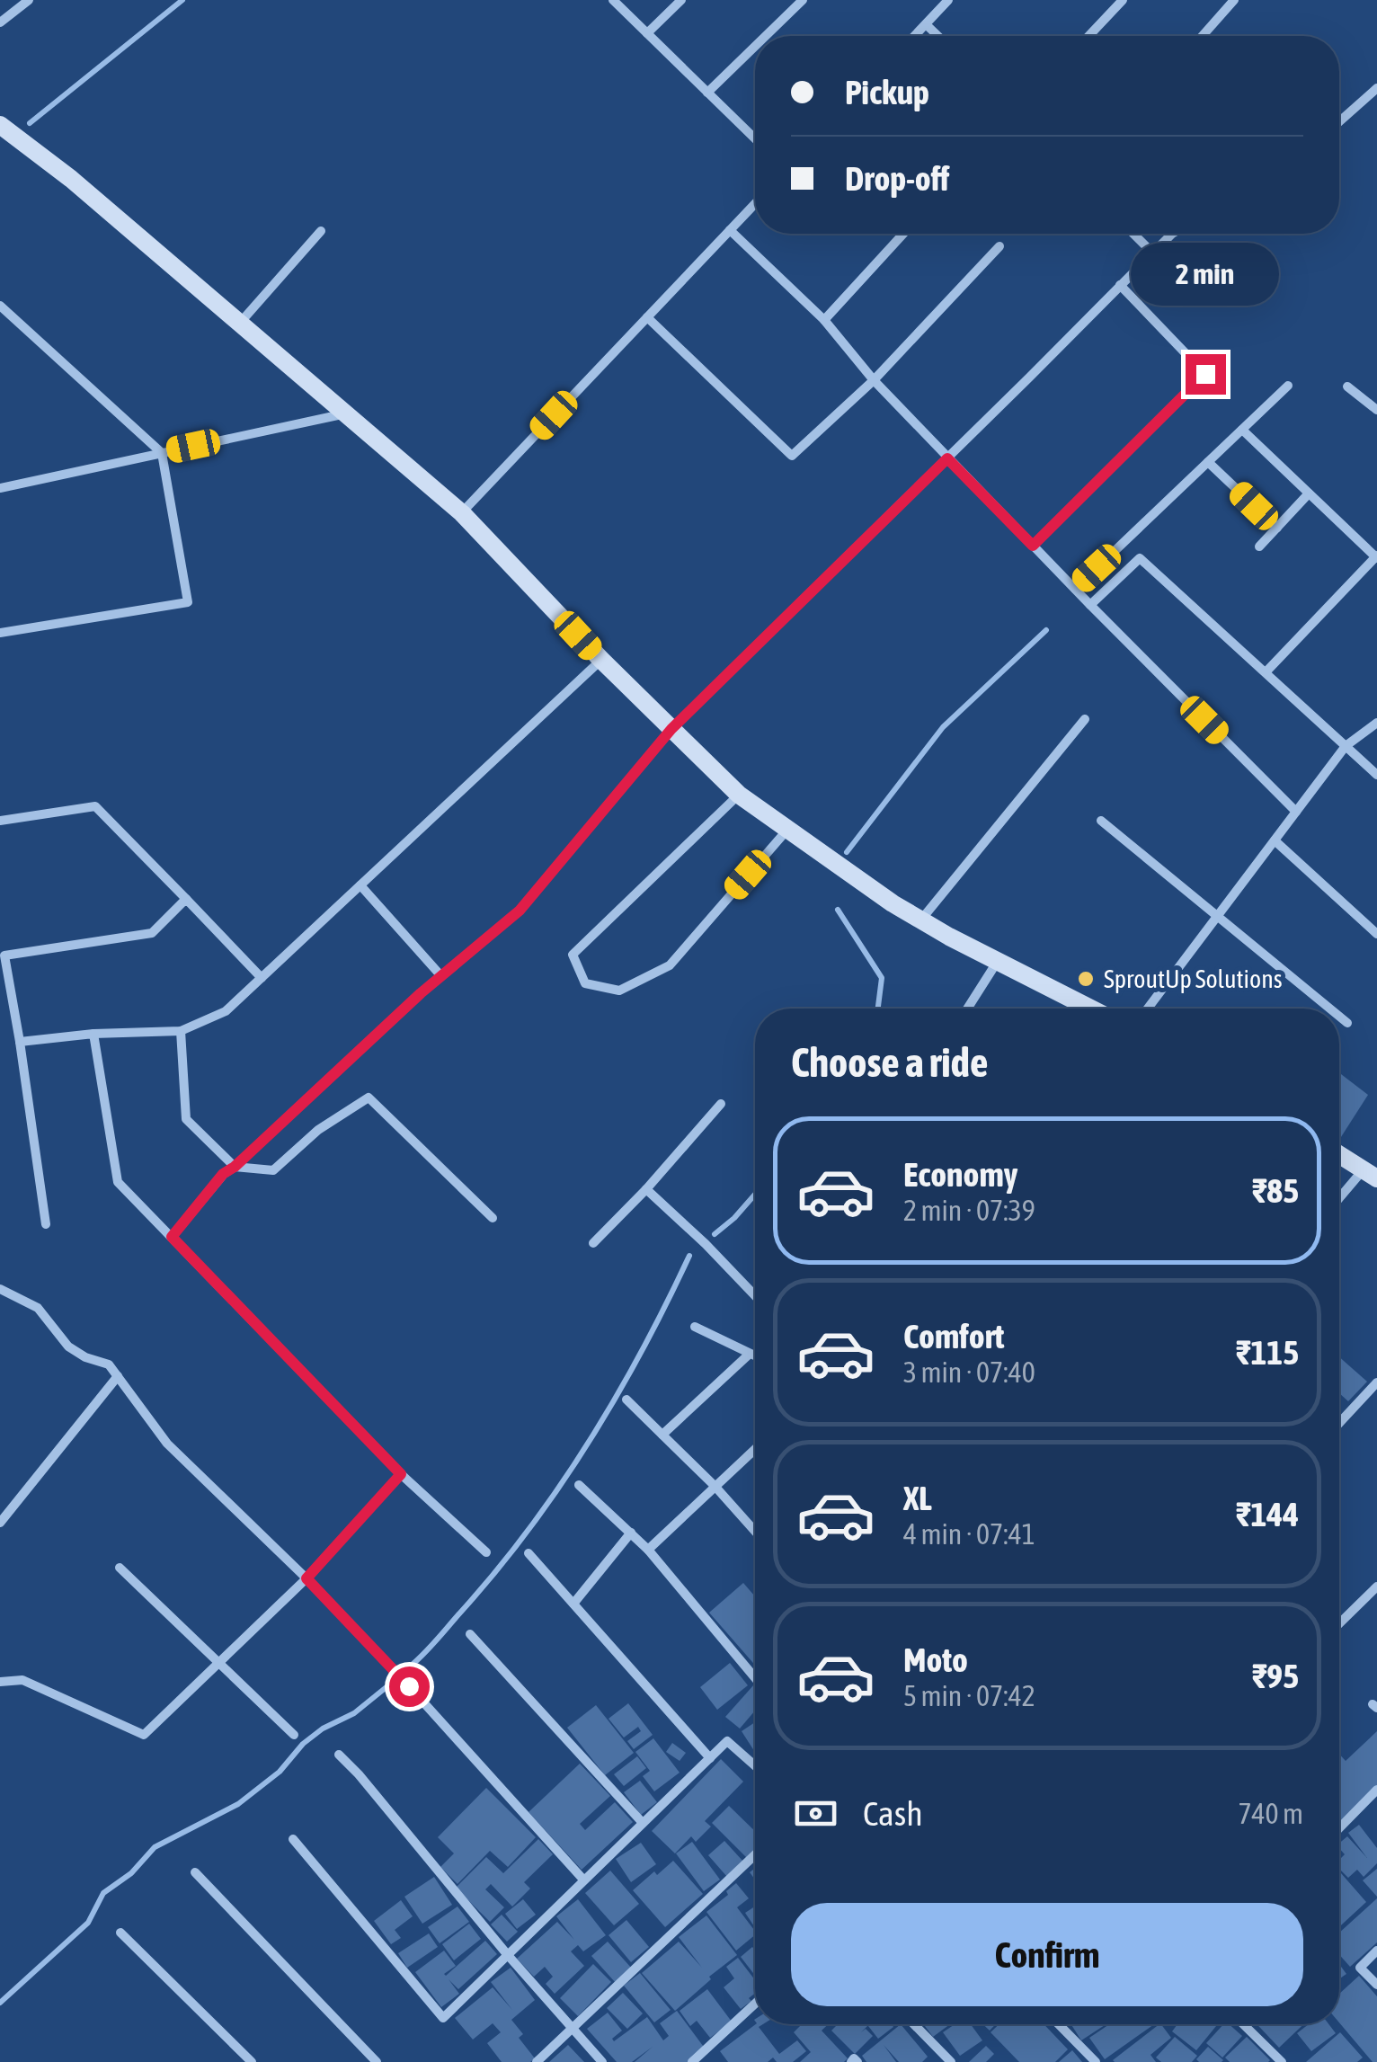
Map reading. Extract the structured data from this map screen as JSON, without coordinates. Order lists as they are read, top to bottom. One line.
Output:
{"places":["SproutUp Solutions"],"page":{"banner":["Pickup","Drop-off"],"bubble":"2 min","heading":"Choose a ride","list":[{"name":"Economy","note":"2 min · 07:39","value":"₹85"},{"name":"Comfort","note":"3 min · 07:40","value":"₹115"},{"name":"XL","note":"4 min · 07:41","value":"₹144"},{"name":"Moto","note":"5 min · 07:42","value":"₹95"}],"pay":["Cash","740 m"],"buttons":"Confirm"}}
